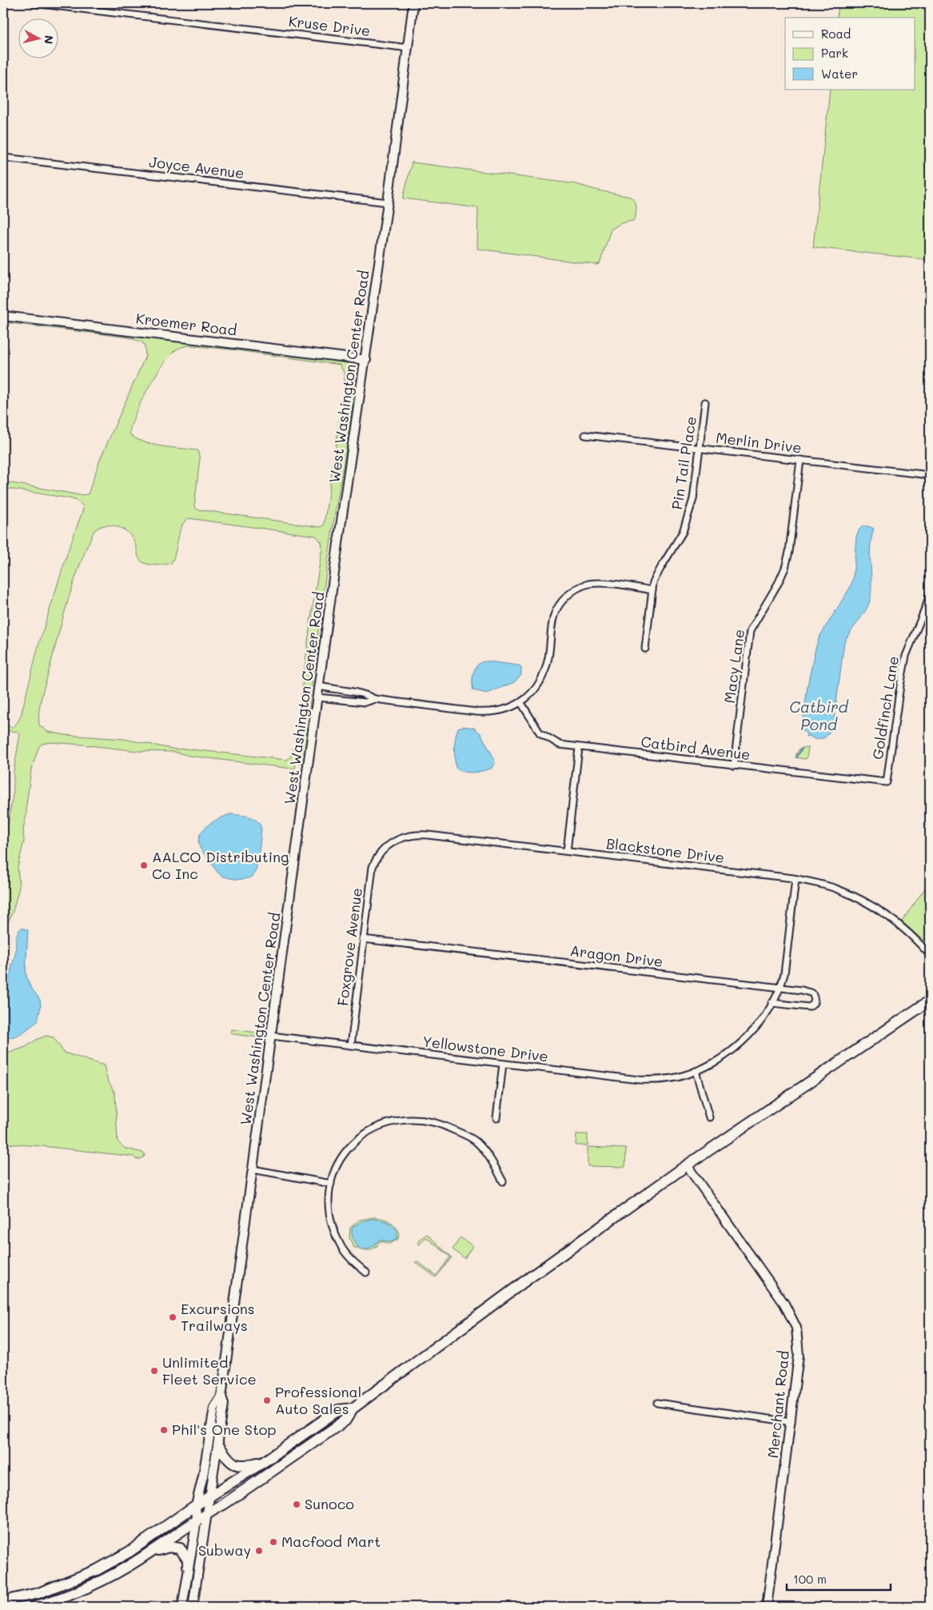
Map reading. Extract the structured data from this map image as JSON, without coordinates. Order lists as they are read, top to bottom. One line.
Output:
{"streets":{"main road":["Kroemer Road","West Washington Center Road","Merchant Road"],"street":["Kruse Drive","Joyce Avenue","Merlin Drive","Pin Tail Place","Macy Lane","Goldfinch Lane","Catbird Avenue","Blackstone Drive","Foxgrove Avenue","Aragon Drive","Yellowstone Drive"]},"crossings":[["Kruse Drive","West Washington Center Road"],["Joyce Avenue","West Washington Center Road"],["Kroemer Road","West Washington Center Road"],["West Washington Center Road","Yellowstone Drive"],["Merlin Drive","Pin Tail Place"],["Merlin Drive","Macy Lane"],["Macy Lane","Catbird Avenue"],["Goldfinch Lane","Catbird Avenue"],["Blackstone Drive","Foxgrove Avenue"],["Blackstone Drive","Yellowstone Drive"],["Foxgrove Avenue","Aragon Drive"],["Foxgrove Avenue","Yellowstone Drive"],["Aragon Drive","Yellowstone Drive"]],"water":["Catbird Pond"],"places":["AALCO Distributing Co Inc","Excursions Trailways","Unlimited Fleet Service","Professional Auto Sales","Phil's One Stop","Sunoco","Macfood Mart","Subway"],"legend":["Road","Park","Water"],"scale_bar":"100 m","north":"right"}
